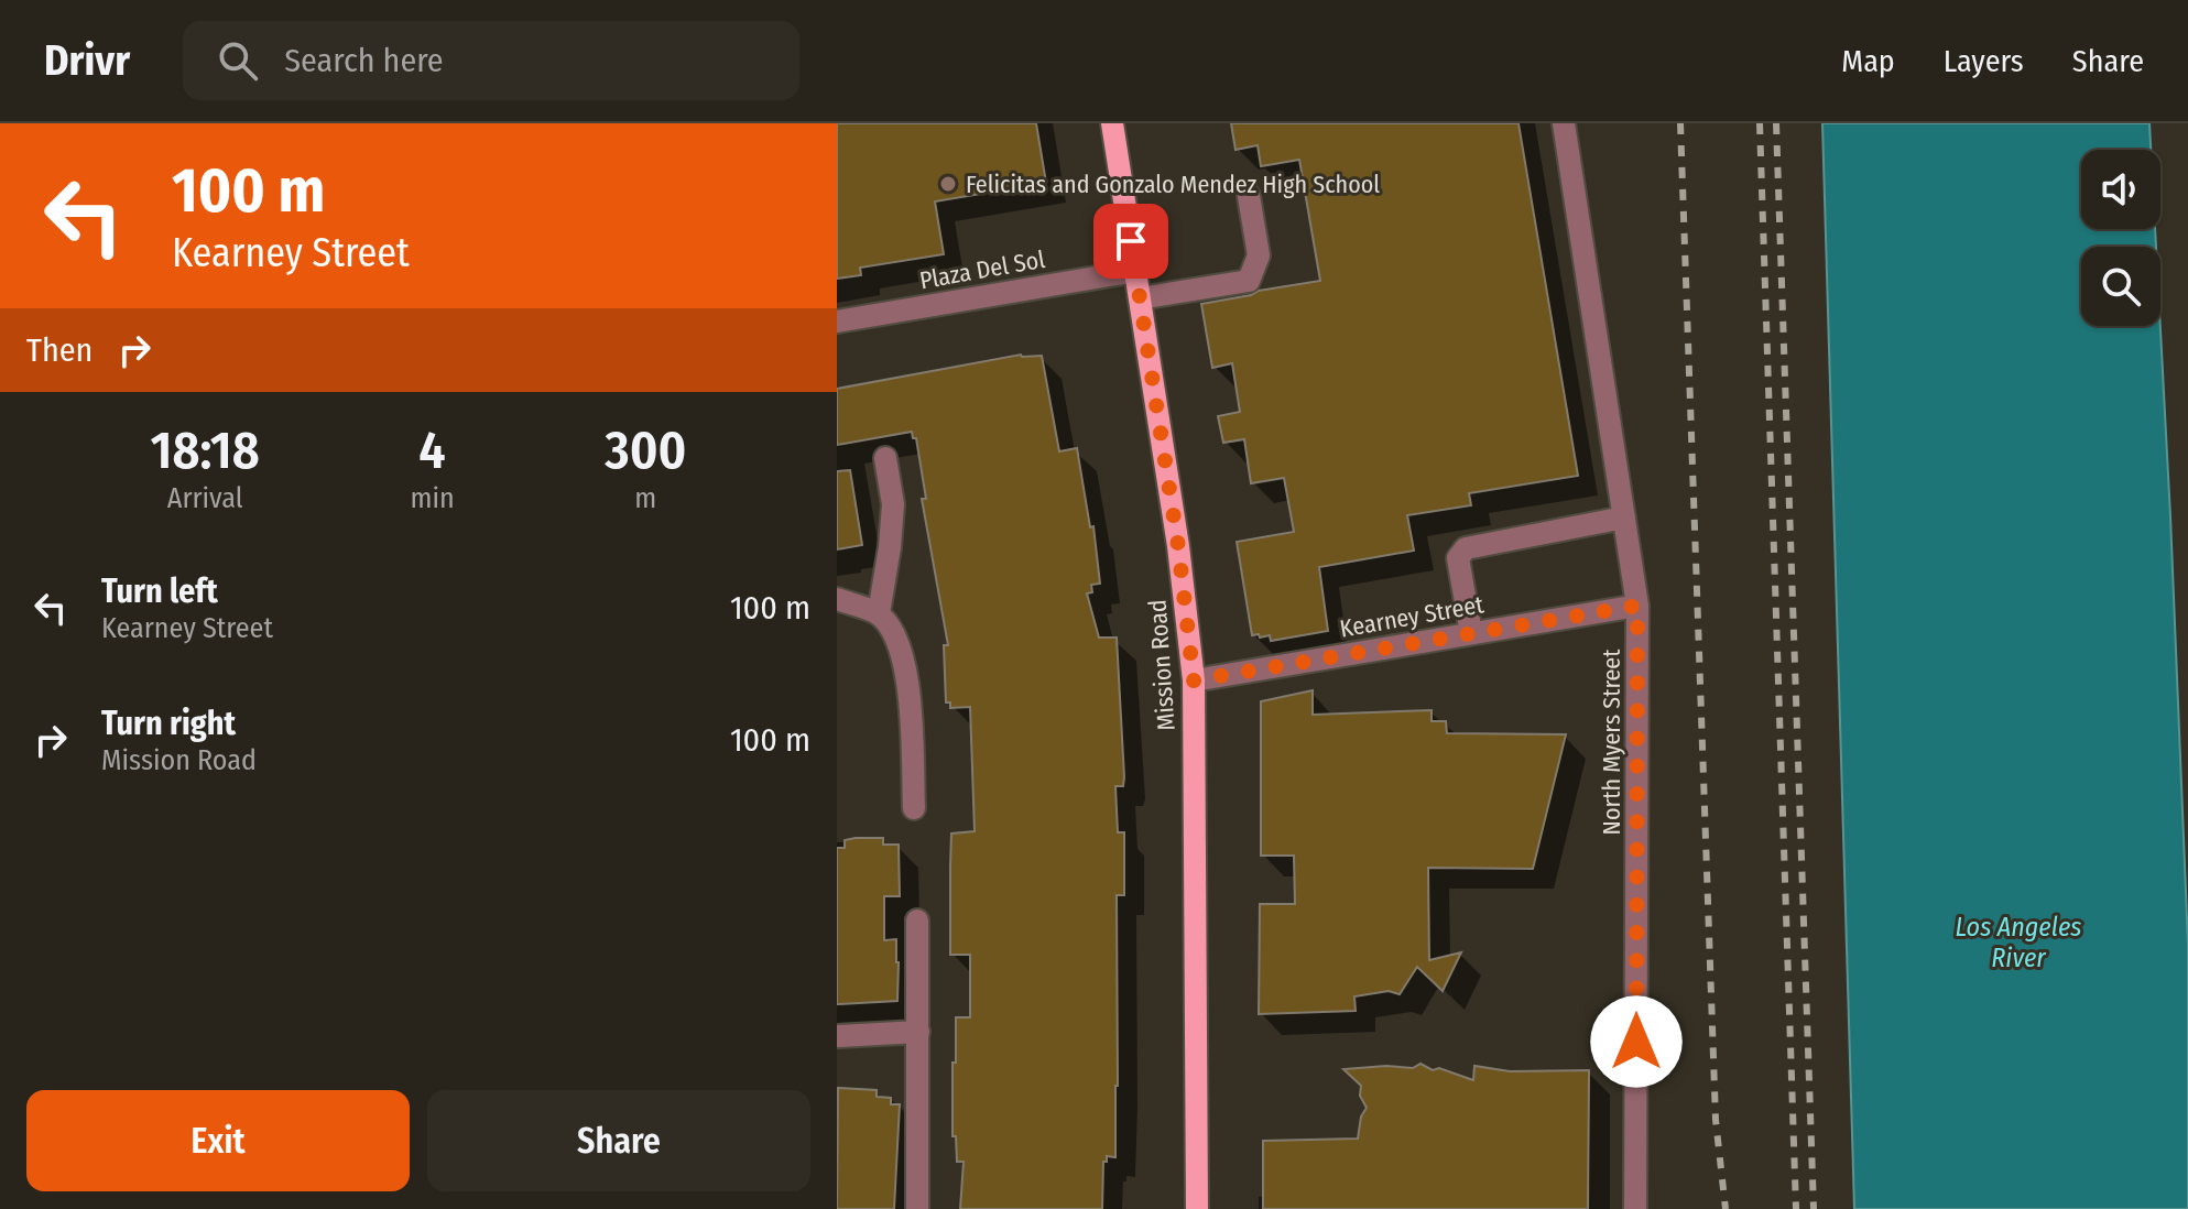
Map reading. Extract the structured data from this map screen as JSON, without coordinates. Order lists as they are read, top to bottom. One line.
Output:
{"streets":{"main road":["Mission Road"],"street":["Plaza Del Sol","Kearney Street","North Myers Street"]},"crossings":[["Plaza Del Sol","Mission Road"],["Kearney Street","Mission Road"],["Kearney Street","North Myers Street"]],"water":["Los Angeles River"],"places":["Felicitas and Gonzalo Mendez High School"],"page":{"header":"Drivr","search":"Search here","nav":["Map","Layers","Share"],"turn":["100 m","Kearney Street"],"then":"Then","eta":["18:18","Arrival","4","min","300","m"],"list":[{"name":"Turn left","note":"Kearney Street","value":"100 m"},{"name":"Turn right","note":"Mission Road","value":"100 m"}],"buttons":["Exit","Share"]}}
